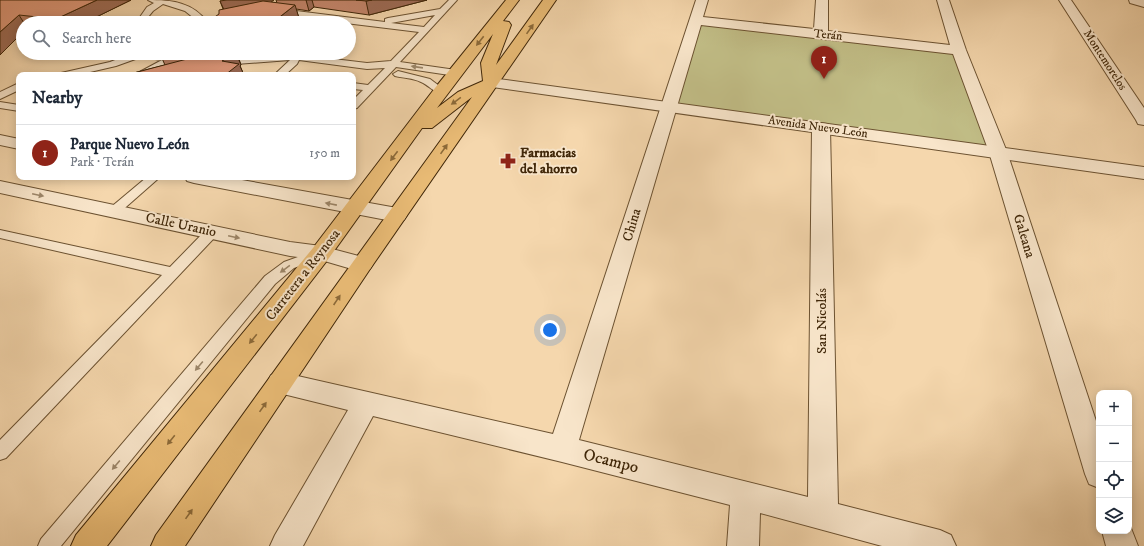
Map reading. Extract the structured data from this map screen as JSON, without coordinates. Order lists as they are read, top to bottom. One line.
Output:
{"streets":{"main road":["Carretera a Reynosa"],"street":["Terán","Montemorelos","Avenida Nuevo León","Calle Uranio","China","Galeana","San Nicolás","Ocampo"]},"crossings":[["Terán","China"],["Terán","Galeana"],["Avenida Nuevo León","China"],["Avenida Nuevo León","Galeana"],["Avenida Nuevo León","San Nicolás"],["Calle Uranio","Carretera a Reynosa"],["China","Ocampo"],["San Nicolás","Ocampo"]],"places":{"pharmacy":["Farmacias del ahorro"]},"page":{"search":"Search here","pins":"1","heading":"Nearby","list":[{"mark":"1","name":"Parque Nuevo León","note":"Park · Terán","value":"150 m"}],"map_buttons":["+","−"]}}
